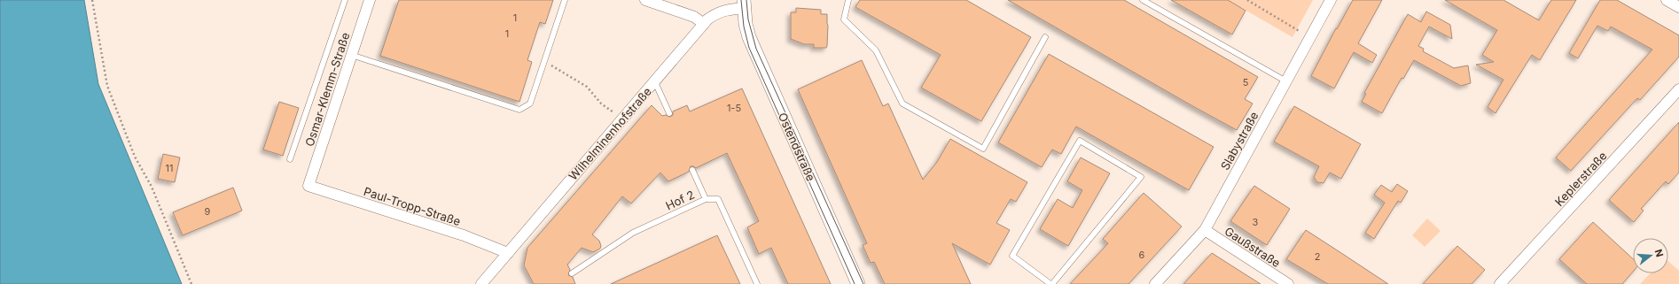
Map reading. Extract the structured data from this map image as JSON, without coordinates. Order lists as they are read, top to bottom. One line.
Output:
{"streets":{"street":["Osmar-Klemm-Straße","Wilhelminenhofstraße","Slabystraße","Ostendstraße","Keplerstraße","Paul-Tropp-Straße","Gaußstraße"],"lane":["Hof 2"]},"crossings":[["Osmar-Klemm-Straße","Paul-Tropp-Straße"],["Wilhelminenhofstraße","Ostendstraße"],["Wilhelminenhofstraße","Paul-Tropp-Straße"],["Slabystraße","Gaußstraße"]],"house_numbers":["1","1","5","1-5","11","9","3","6","2"],"north":"right"}
